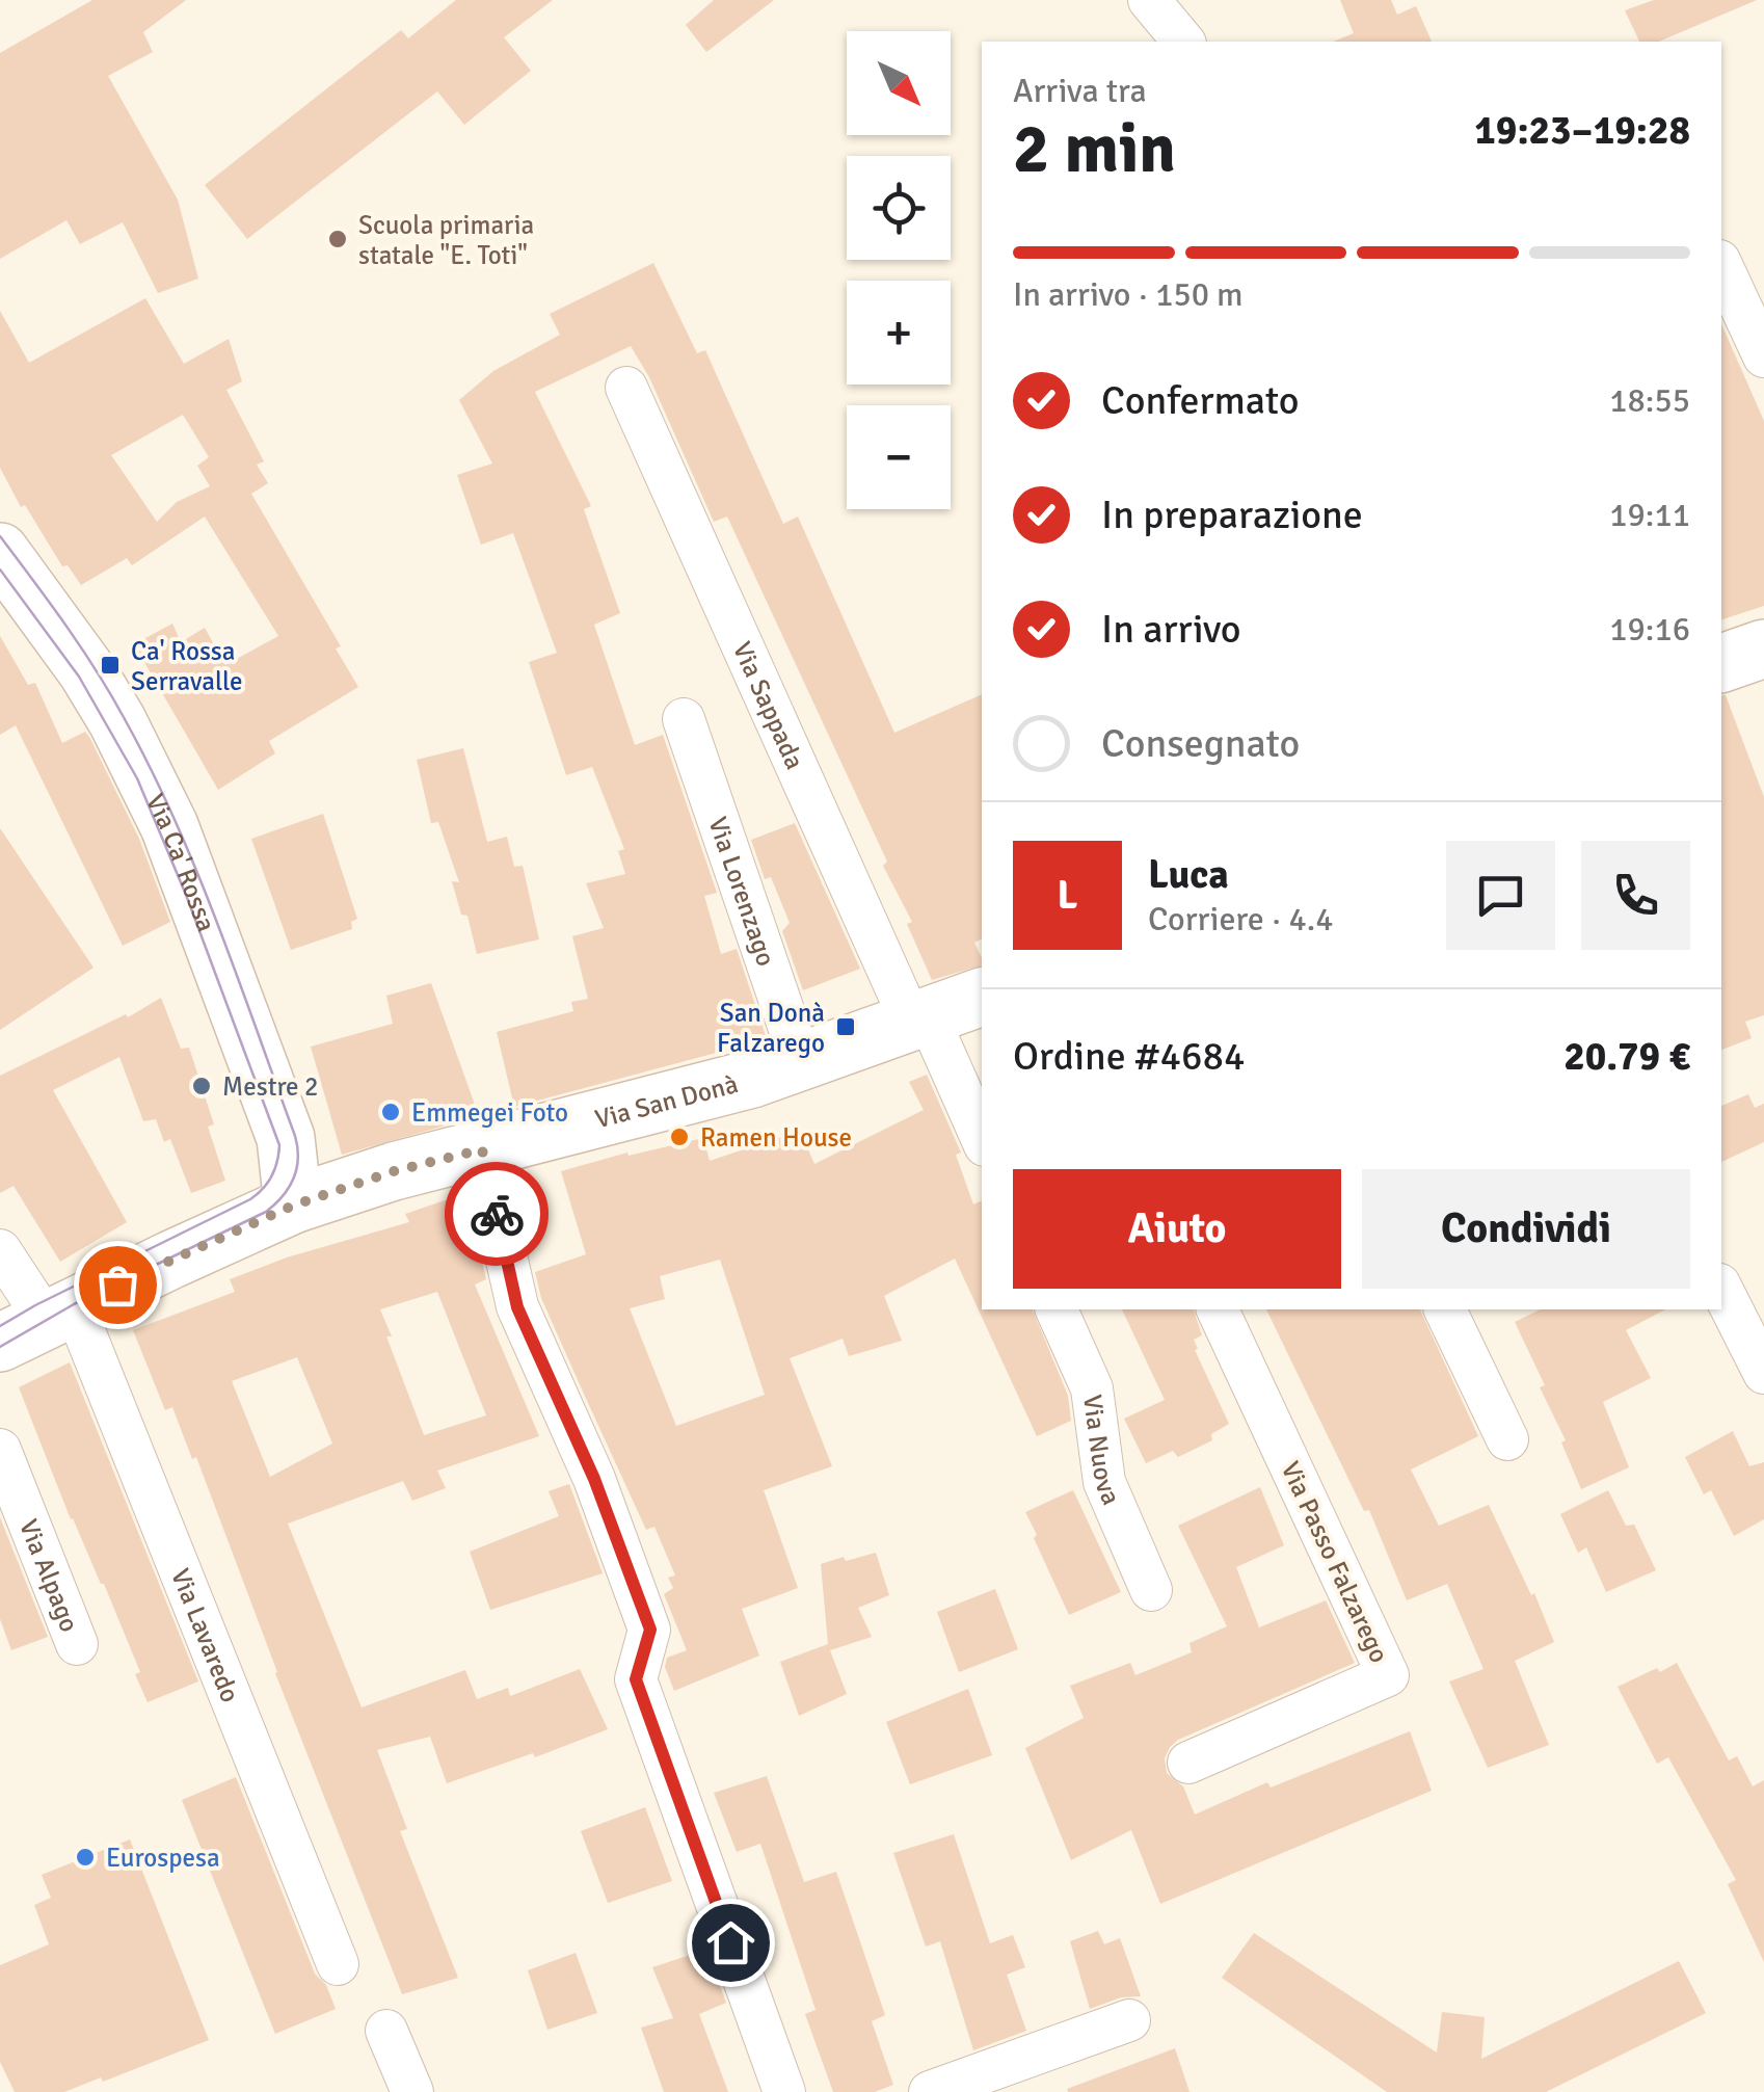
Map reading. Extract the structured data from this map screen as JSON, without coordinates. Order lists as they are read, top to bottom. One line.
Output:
{"streets":{"street":["Via Sappada","Via Ca' Rossa","Via Lorenzago","Via San Donà","Via Nuova","Via Passo Falzarego","Via Alpago","Via Lavaredo"]},"crossings":[["Via Sappada","Via San Donà"],["Via Ca' Rossa","Via San Donà"],["Via Lorenzago","Via San Donà"],["Via San Donà","Via Lavaredo"]],"places":{"other":["Scuola primaria statale \"E. Toti\"","Mestre 2","Emmegei Foto","Ramen House","Eurospesa"],"transit":["Ca' Rossa Serravalle","San Donà Falzarego"]},"north":"bottom right","page":{"map_buttons":["+","−"],"heading":["2 min","Arriva tra","19:23–19:28"],"panel":["Luca","Corriere · 4.4","Ordine #4684","20.79 €"],"bar":"In arrivo · 150 m","list":[["Confermato","18:55"],["In preparazione","19:11"],["In arrivo","19:16"],"Consegnato"],"round":"L","buttons":["Aiuto","Condividi"]}}
